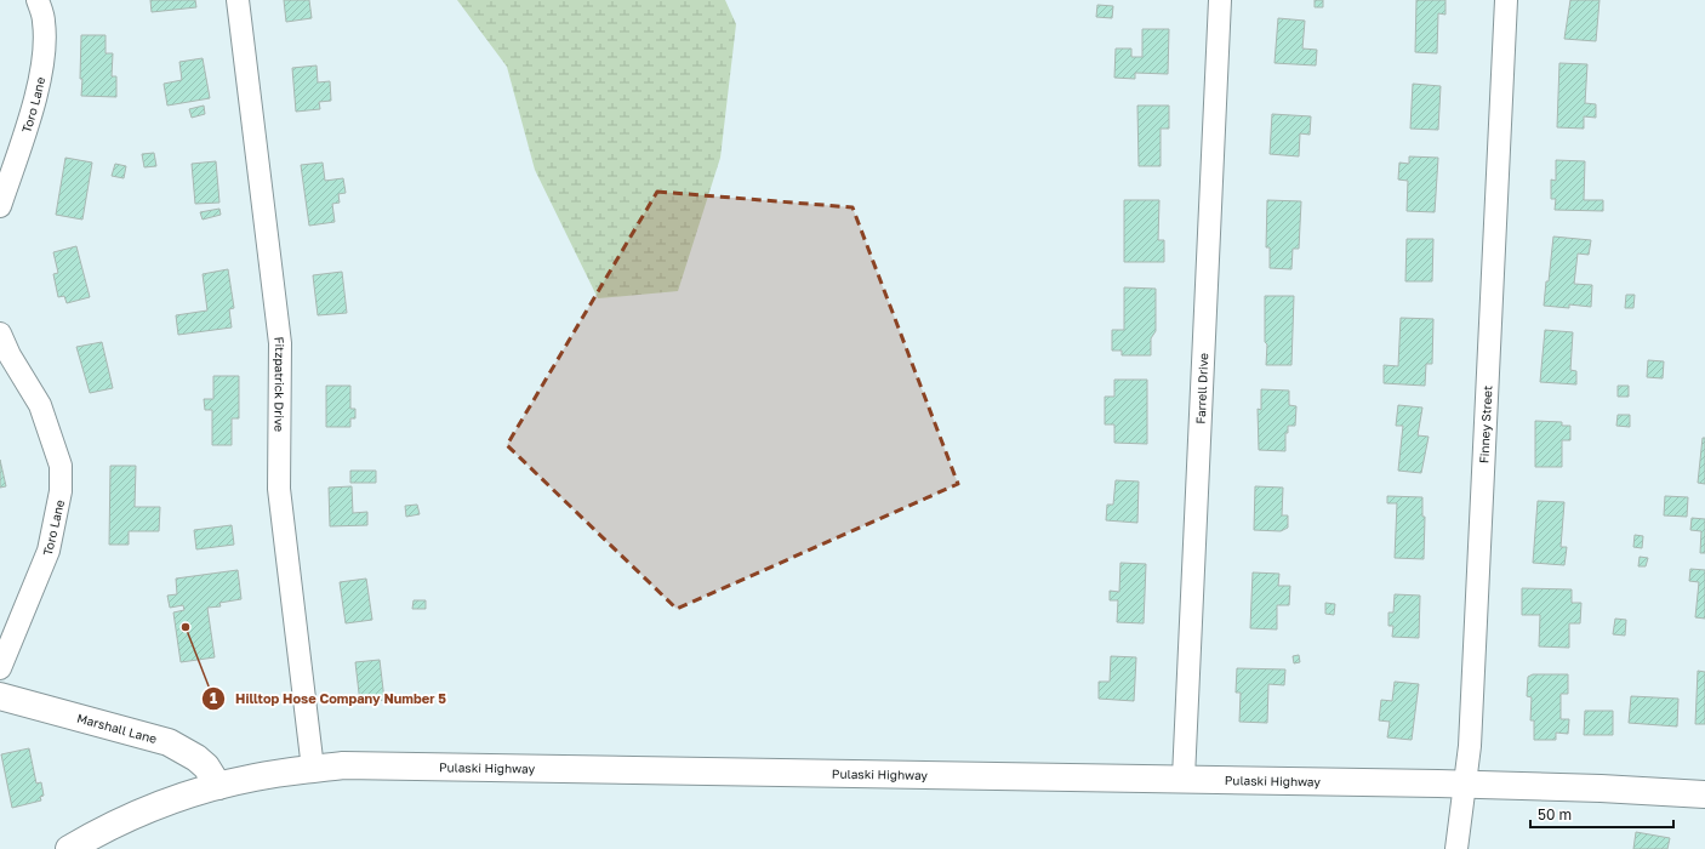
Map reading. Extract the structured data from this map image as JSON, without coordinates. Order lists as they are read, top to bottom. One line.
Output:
{"streets":{"main road":["Marshall Lane","Pulaski Highway"],"street":["Toro Lane","Fitzpatrick Drive","Farrell Drive","Finney Street"]},"crossings":[["Fitzpatrick Drive","Pulaski Highway"],["Farrell Drive","Pulaski Highway"],["Finney Street","Pulaski Highway"],["Marshall Lane","Pulaski Highway"]],"places":["Hilltop Hose Company Number 5"],"scale_bar":"50 m"}
